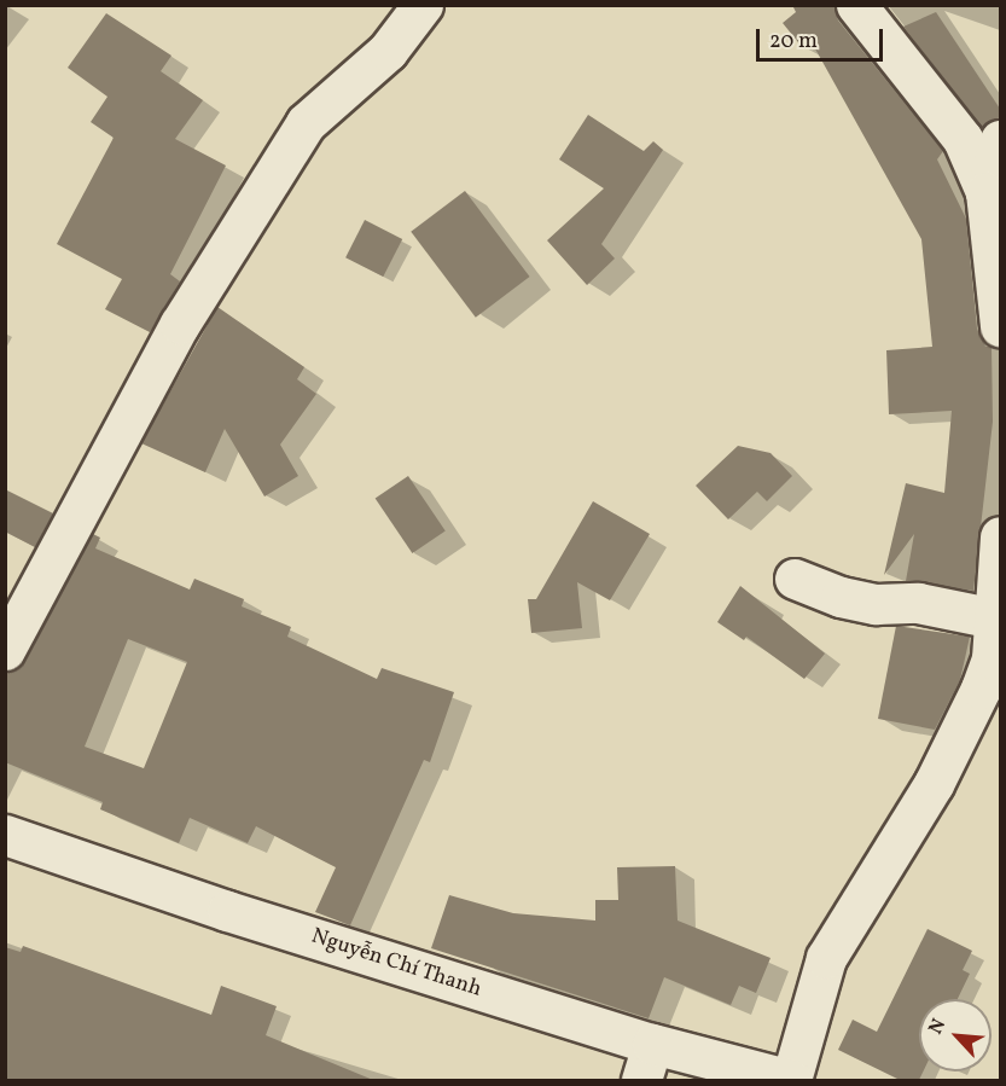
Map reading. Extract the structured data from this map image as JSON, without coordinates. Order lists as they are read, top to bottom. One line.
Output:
{"streets":{"street":["Nguyễn Chí Thanh"]},"scale_bar":"20 m","north":"top left"}
